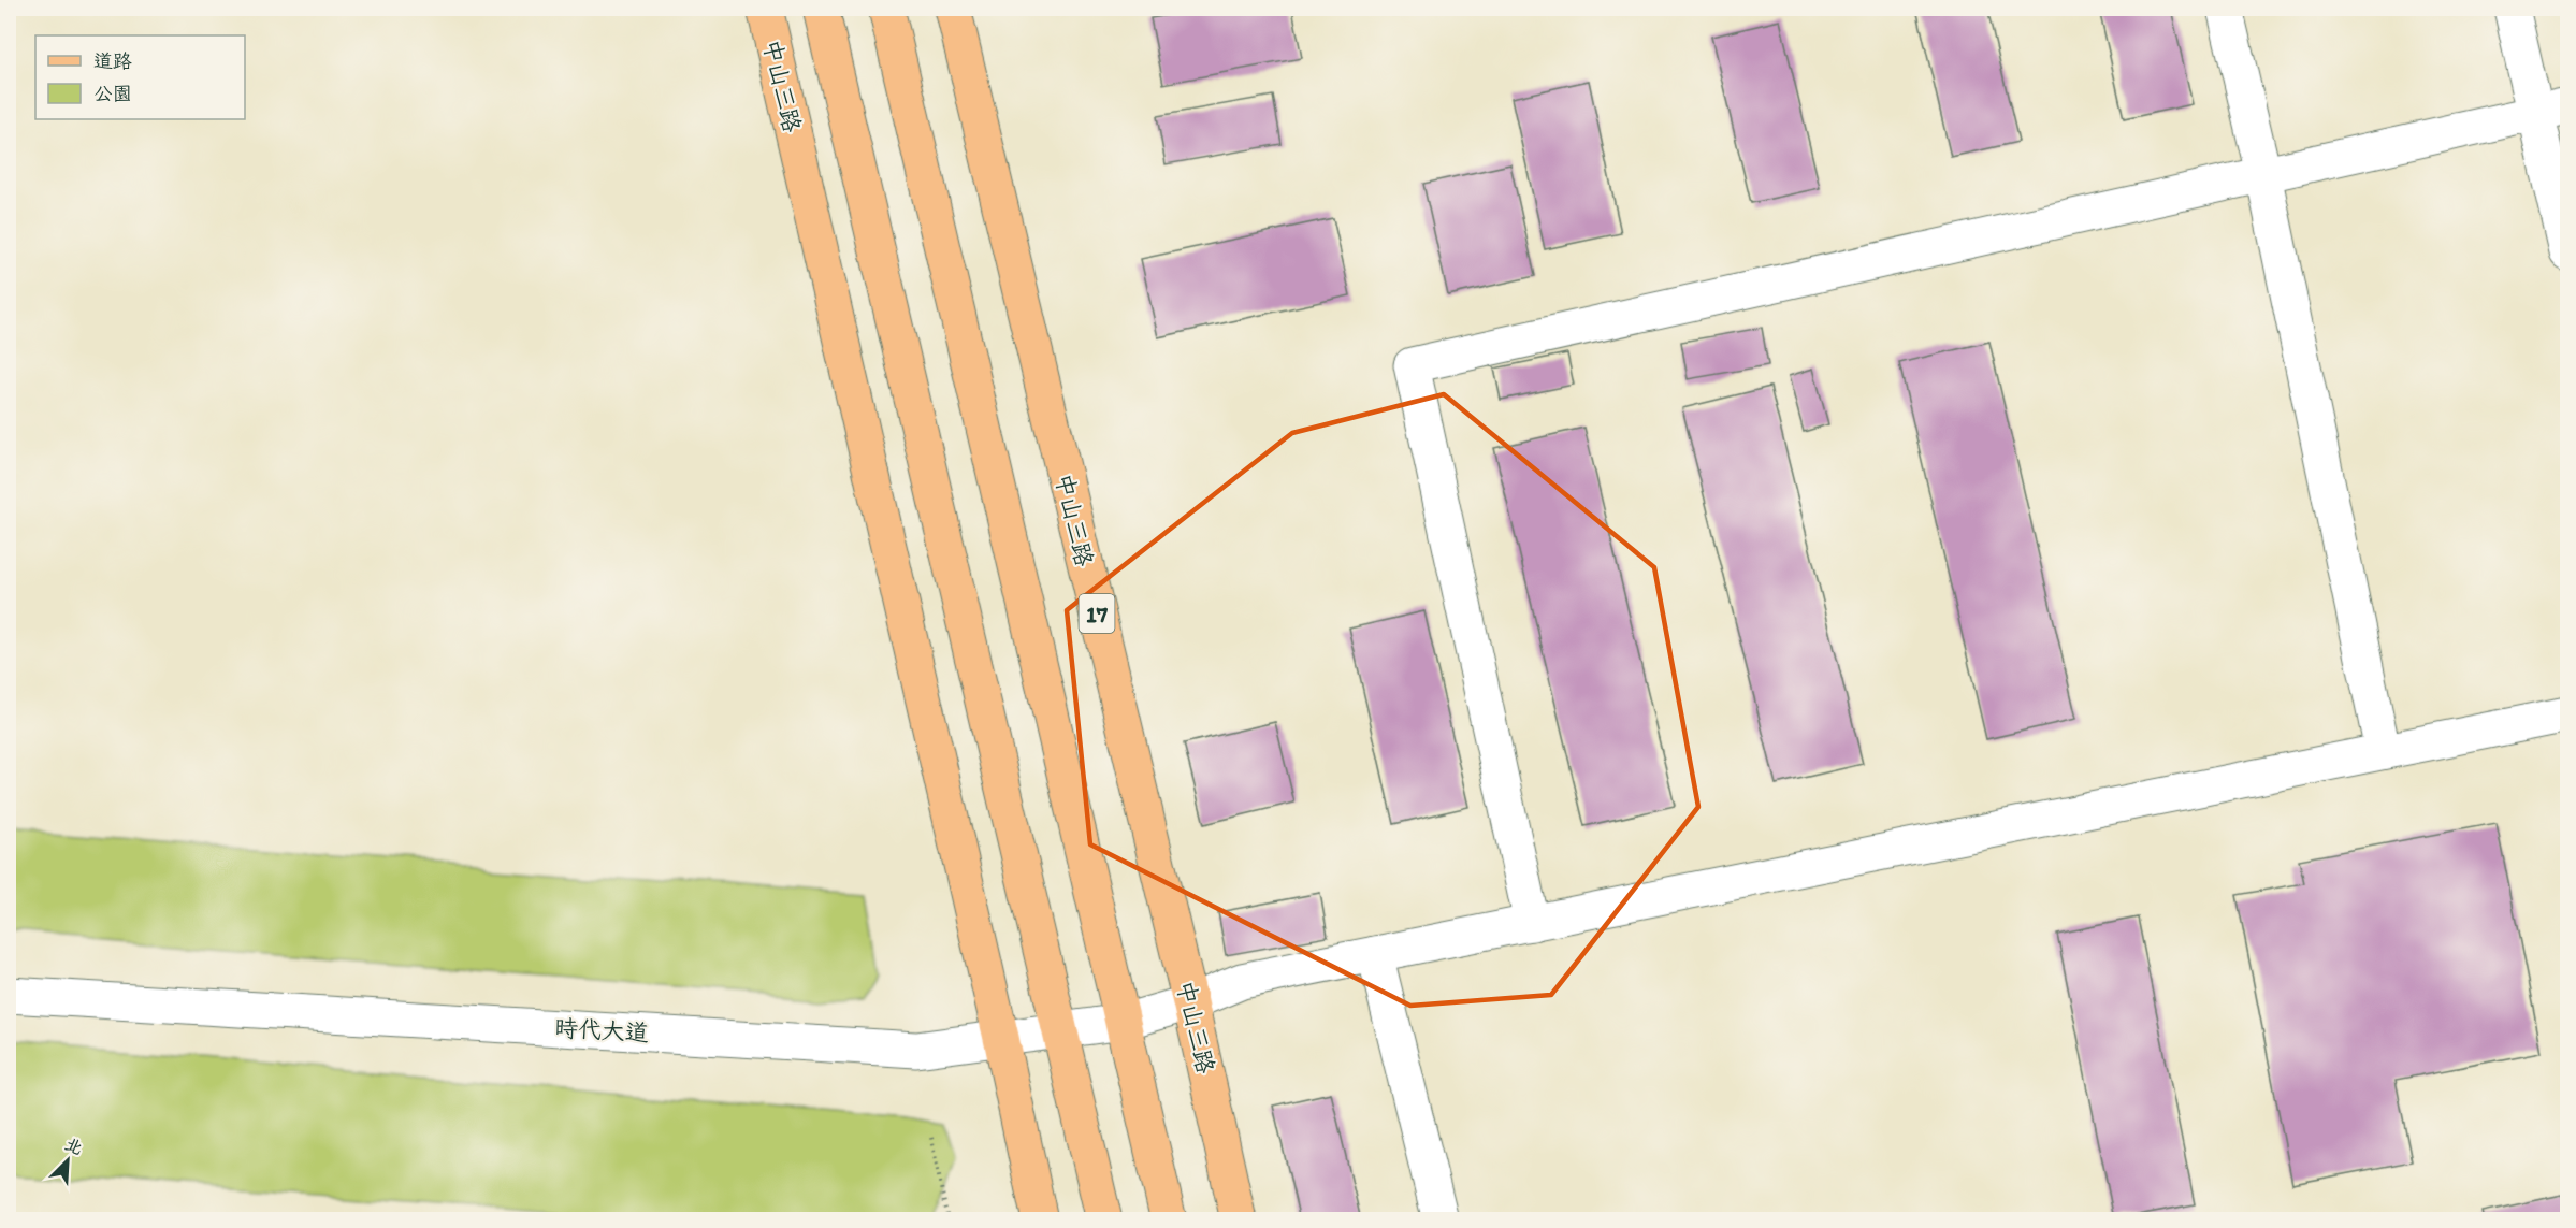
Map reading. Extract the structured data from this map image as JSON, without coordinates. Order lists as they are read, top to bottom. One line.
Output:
{"streets":{"main road":["中山三路","17"],"street":["時代大道"]},"crossings":[["中山三路","時代大道"]],"legend":["道路","公園"],"north":"top right"}
